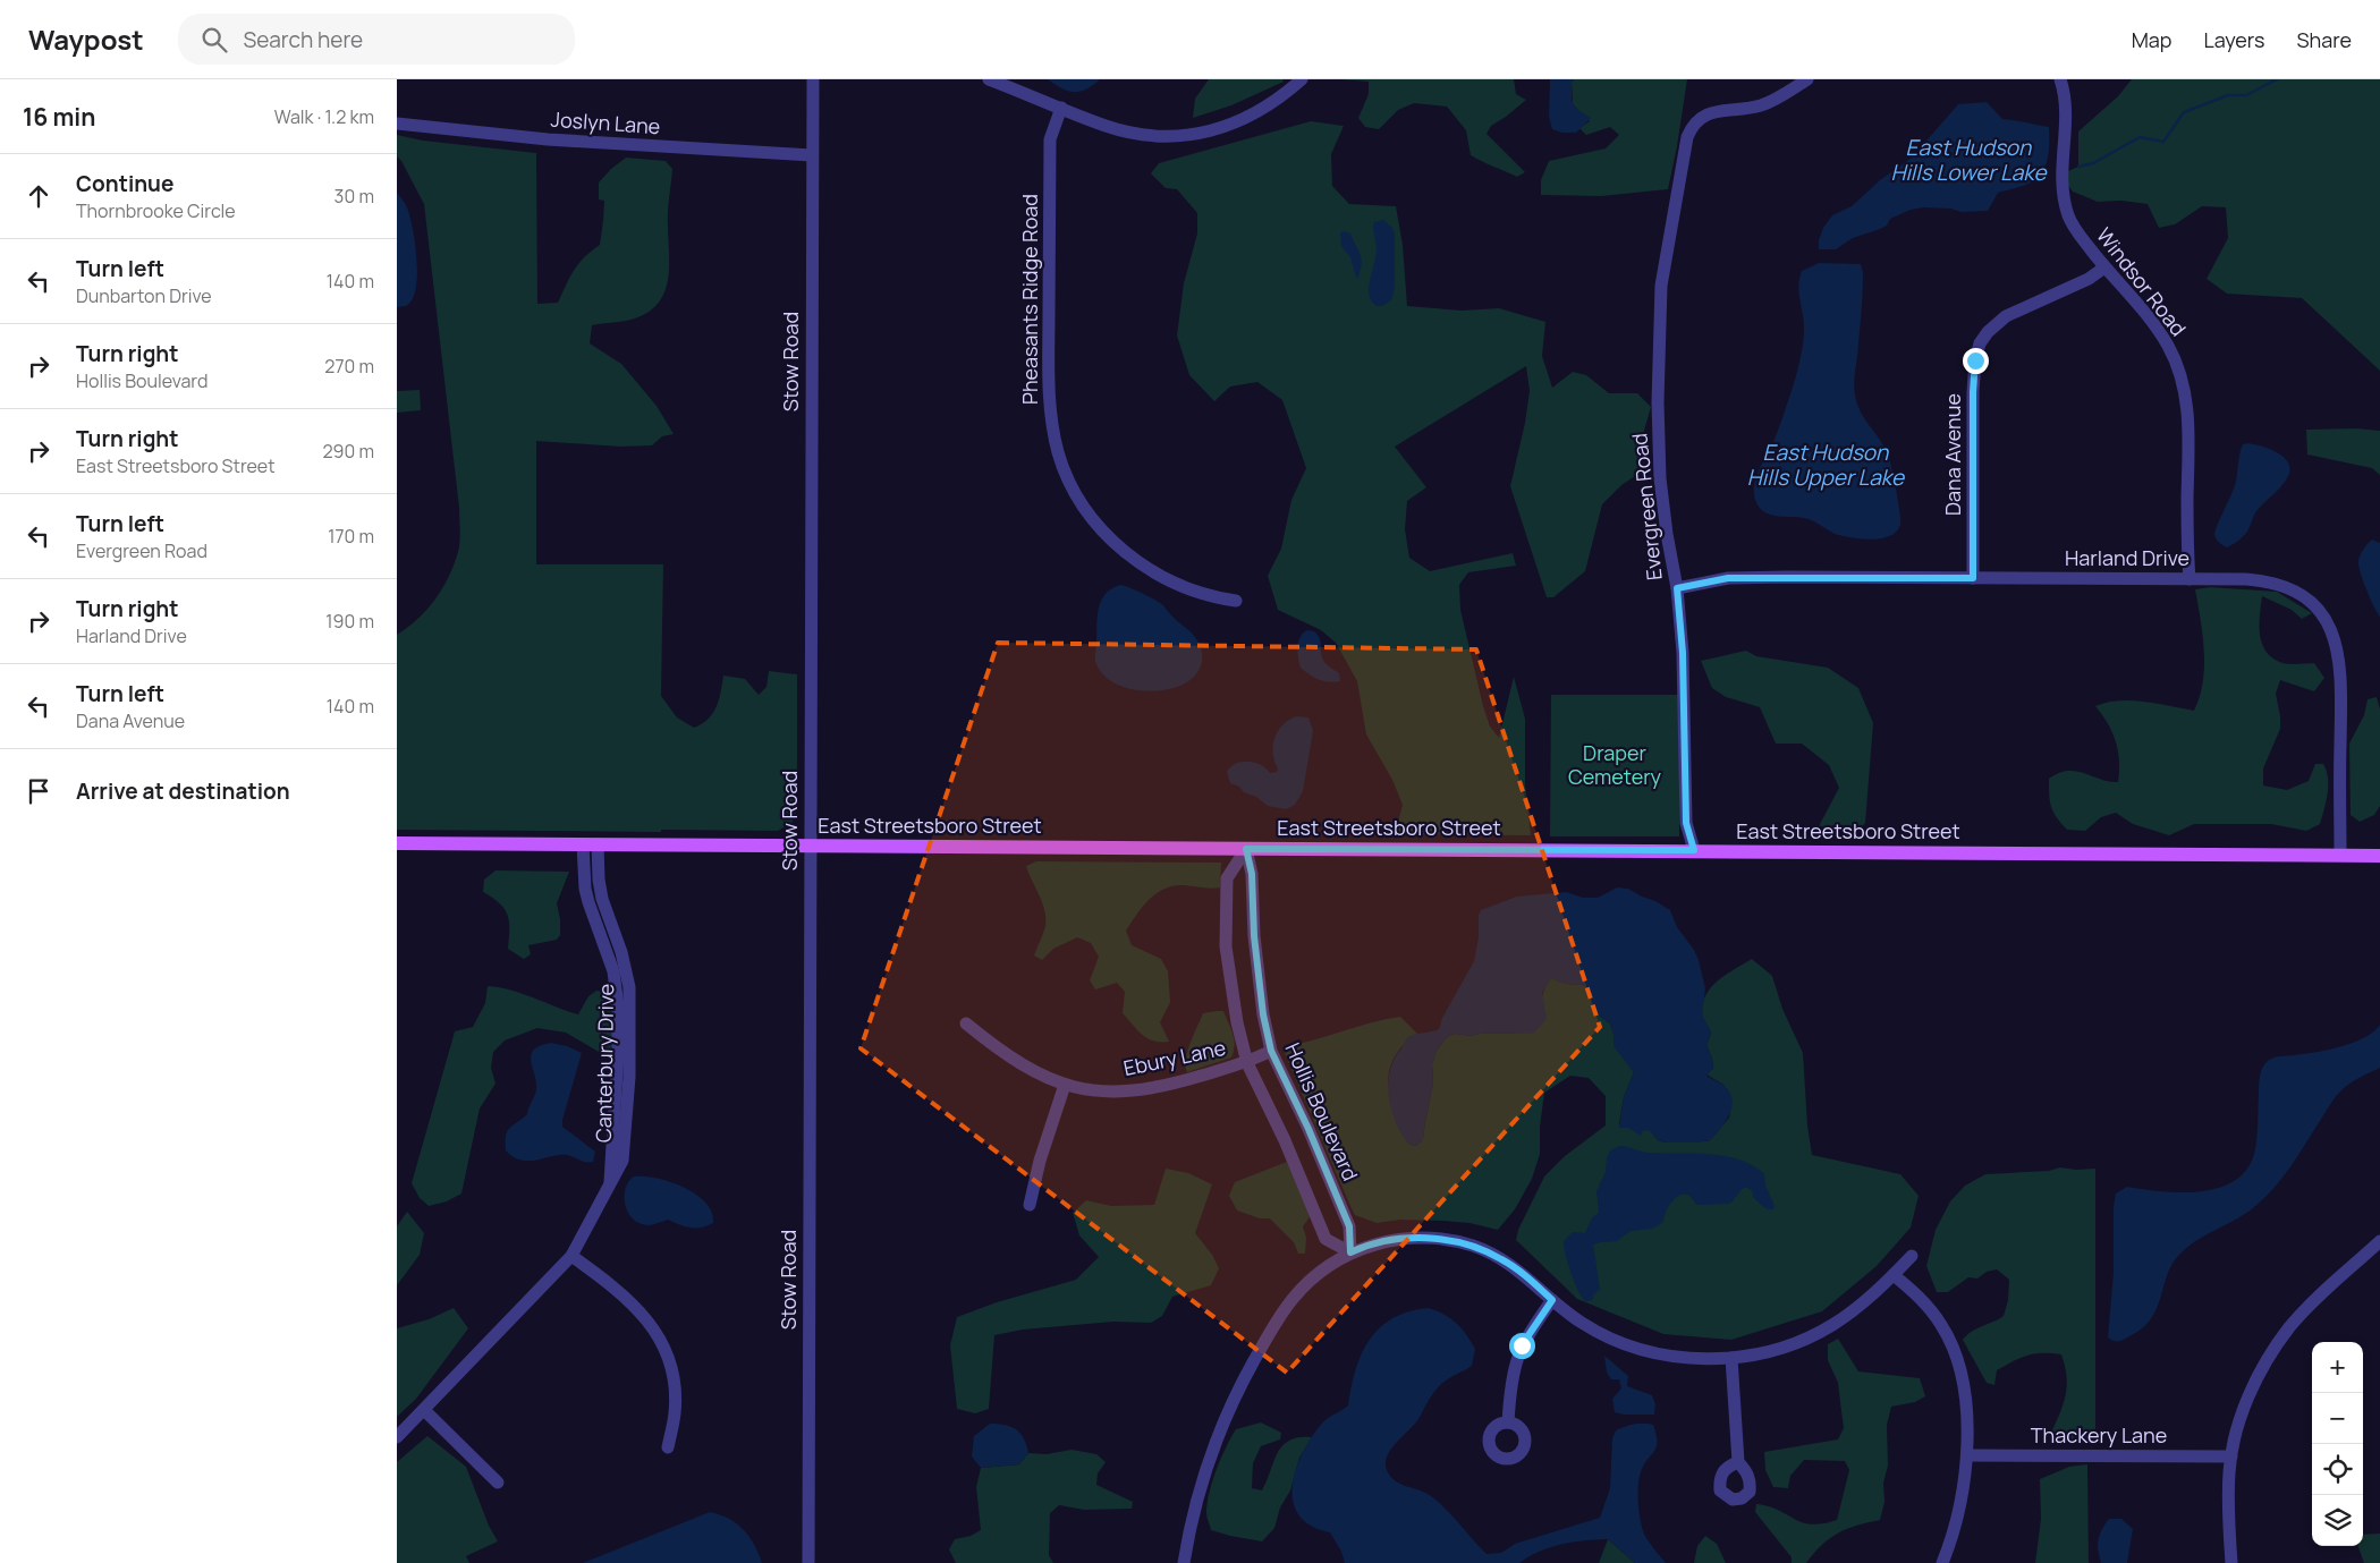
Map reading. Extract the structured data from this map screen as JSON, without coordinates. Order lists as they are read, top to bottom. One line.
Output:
{"streets":{"main road":["East Streetsboro Street"],"street":["Joslyn Lane","Windsor Road","Pheasants Ridge Road","Stow Road","Dana Avenue","Evergreen Road","Harland Drive","Ebury Lane","Canterbury Drive","Hollis Boulevard","Thackery Lane"]},"crossings":[["Joslyn Lane","Stow Road"],["Windsor Road","Dana Avenue"],["Windsor Road","Harland Drive"],["Stow Road","East Streetsboro Street"],["Dana Avenue","Harland Drive"],["Evergreen Road","Harland Drive"],["Evergreen Road","East Streetsboro Street"],["Harland Drive","East Streetsboro Street"],["East Streetsboro Street","Canterbury Drive"],["East Streetsboro Street","Hollis Boulevard"],["Ebury Lane","Hollis Boulevard"]],"water":["East Hudson Hills Lower Lake","East Hudson Hills Upper Lake"],"parks":["Draper Cemetery"],"page":{"header":"Waypost","search":"Search here","nav":["Map","Layers","Share"],"heading":["16 min","Walk · 1.2 km"],"list":[["Continue","Thornbrooke Circle","30 m"],["Turn left","Dunbarton Drive","140 m"],["Turn right","Hollis Boulevard","270 m"],["Turn right","East Streetsboro Street","290 m"],["Turn left","Evergreen Road","170 m"],["Turn right","Harland Drive","190 m"],["Turn left","Dana Avenue","140 m"],"Arrive at destination"],"map_buttons":["+","−"]}}
